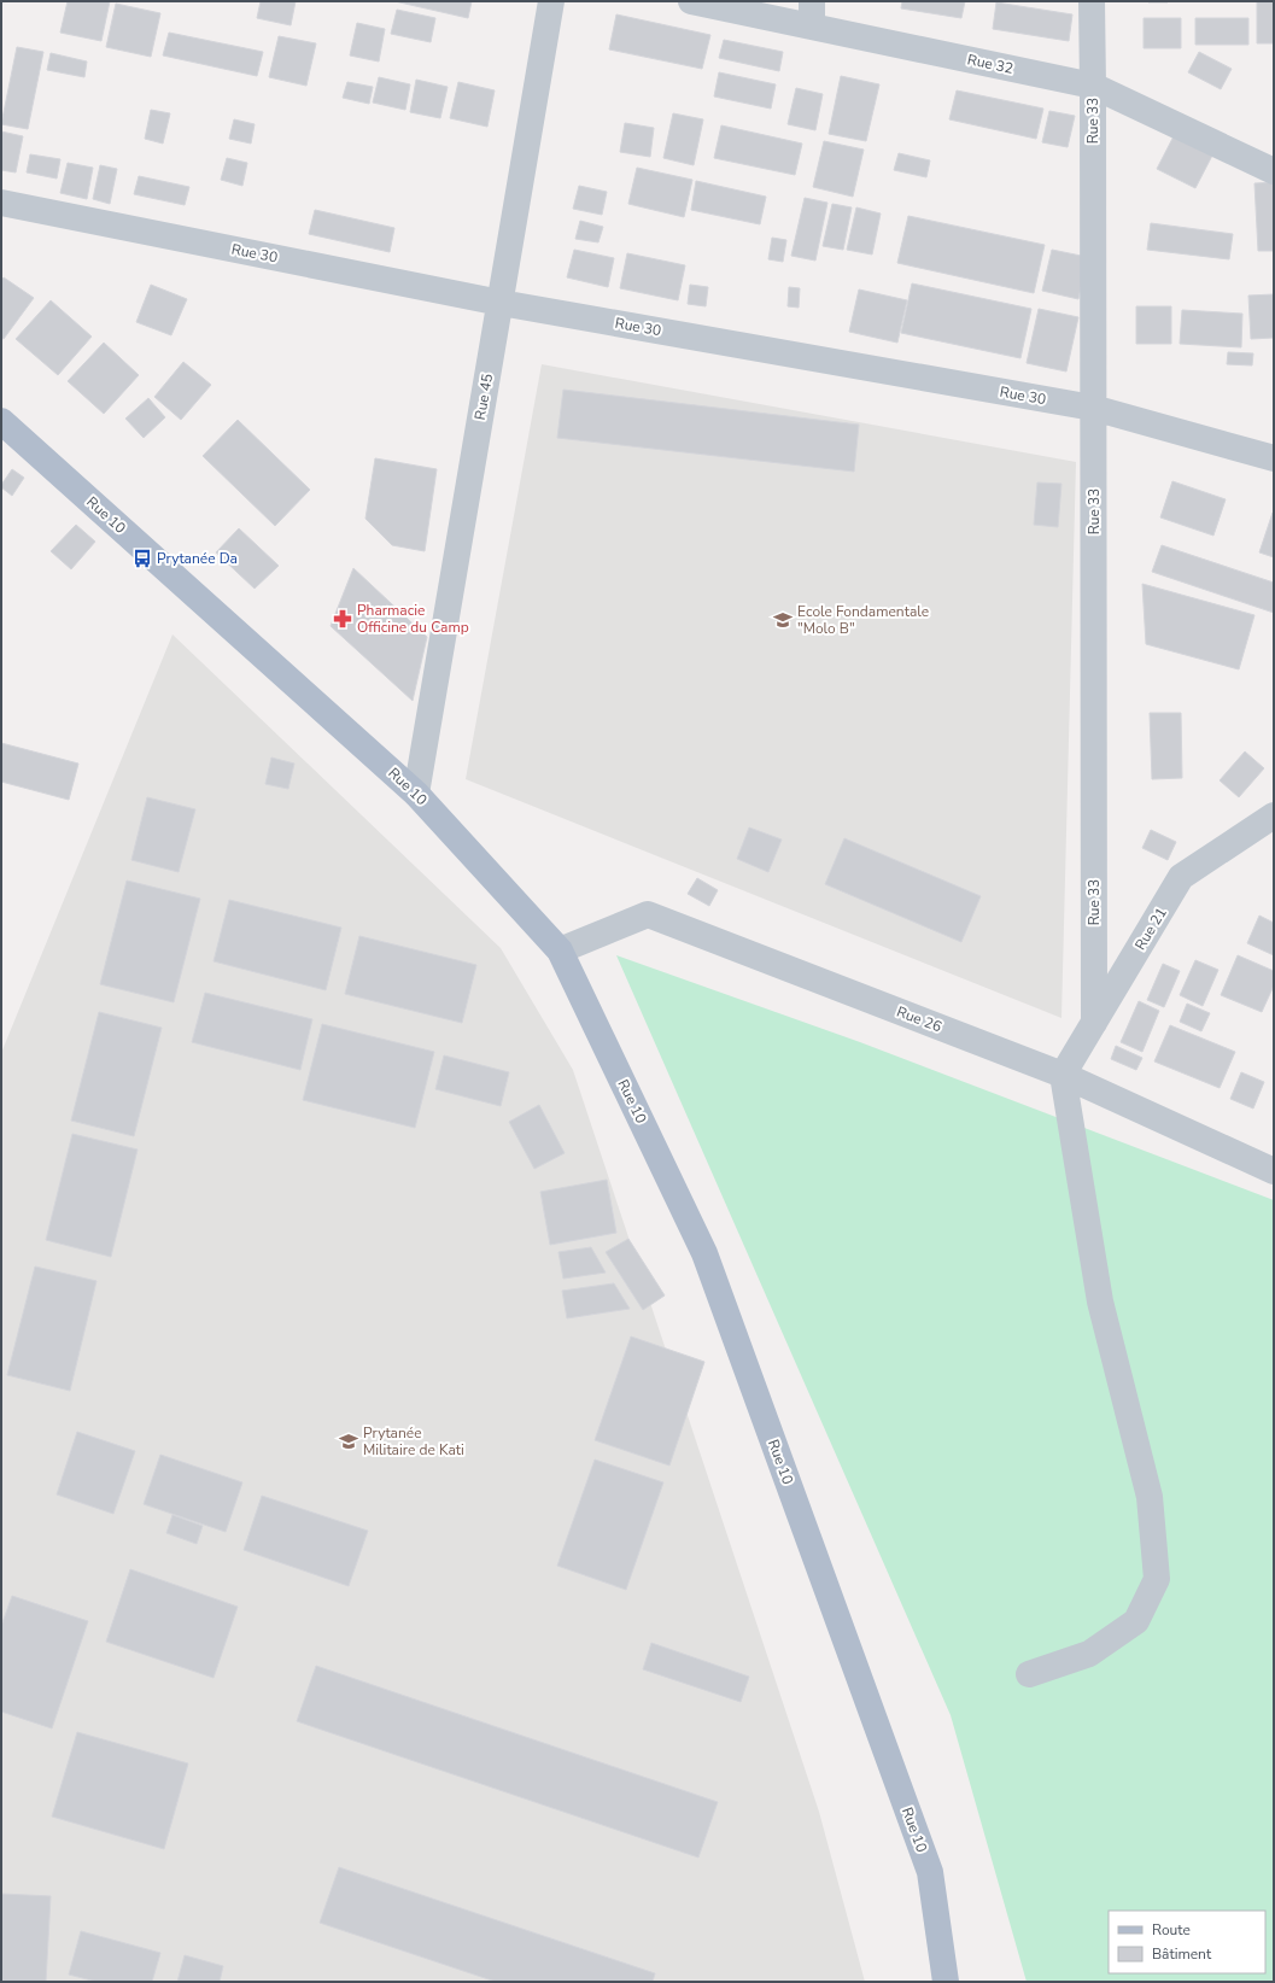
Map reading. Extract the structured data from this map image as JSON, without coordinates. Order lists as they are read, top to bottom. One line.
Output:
{"streets":{"main road":["Rue 10"],"street":["Rue 32","Rue 33","Rue 30","Rue 45","Rue 21","Rue 26"]},"crossings":[["Rue 32","Rue 33"],["Rue 33","Rue 30"],["Rue 33","Rue 21"],["Rue 30","Rue 45"],["Rue 45","Rue 10"],["Rue 10","Rue 26"],["Rue 21","Rue 26"]],"places":{"bus stop":["Prytanée Da"],"pharmacy":["Pharmacie Officine du Camp"],"school or university":["Ecole Fondamentale \"Molo B\"","Prytanée Militaire de Kati"]},"legend":["Route","Bâtiment"]}
